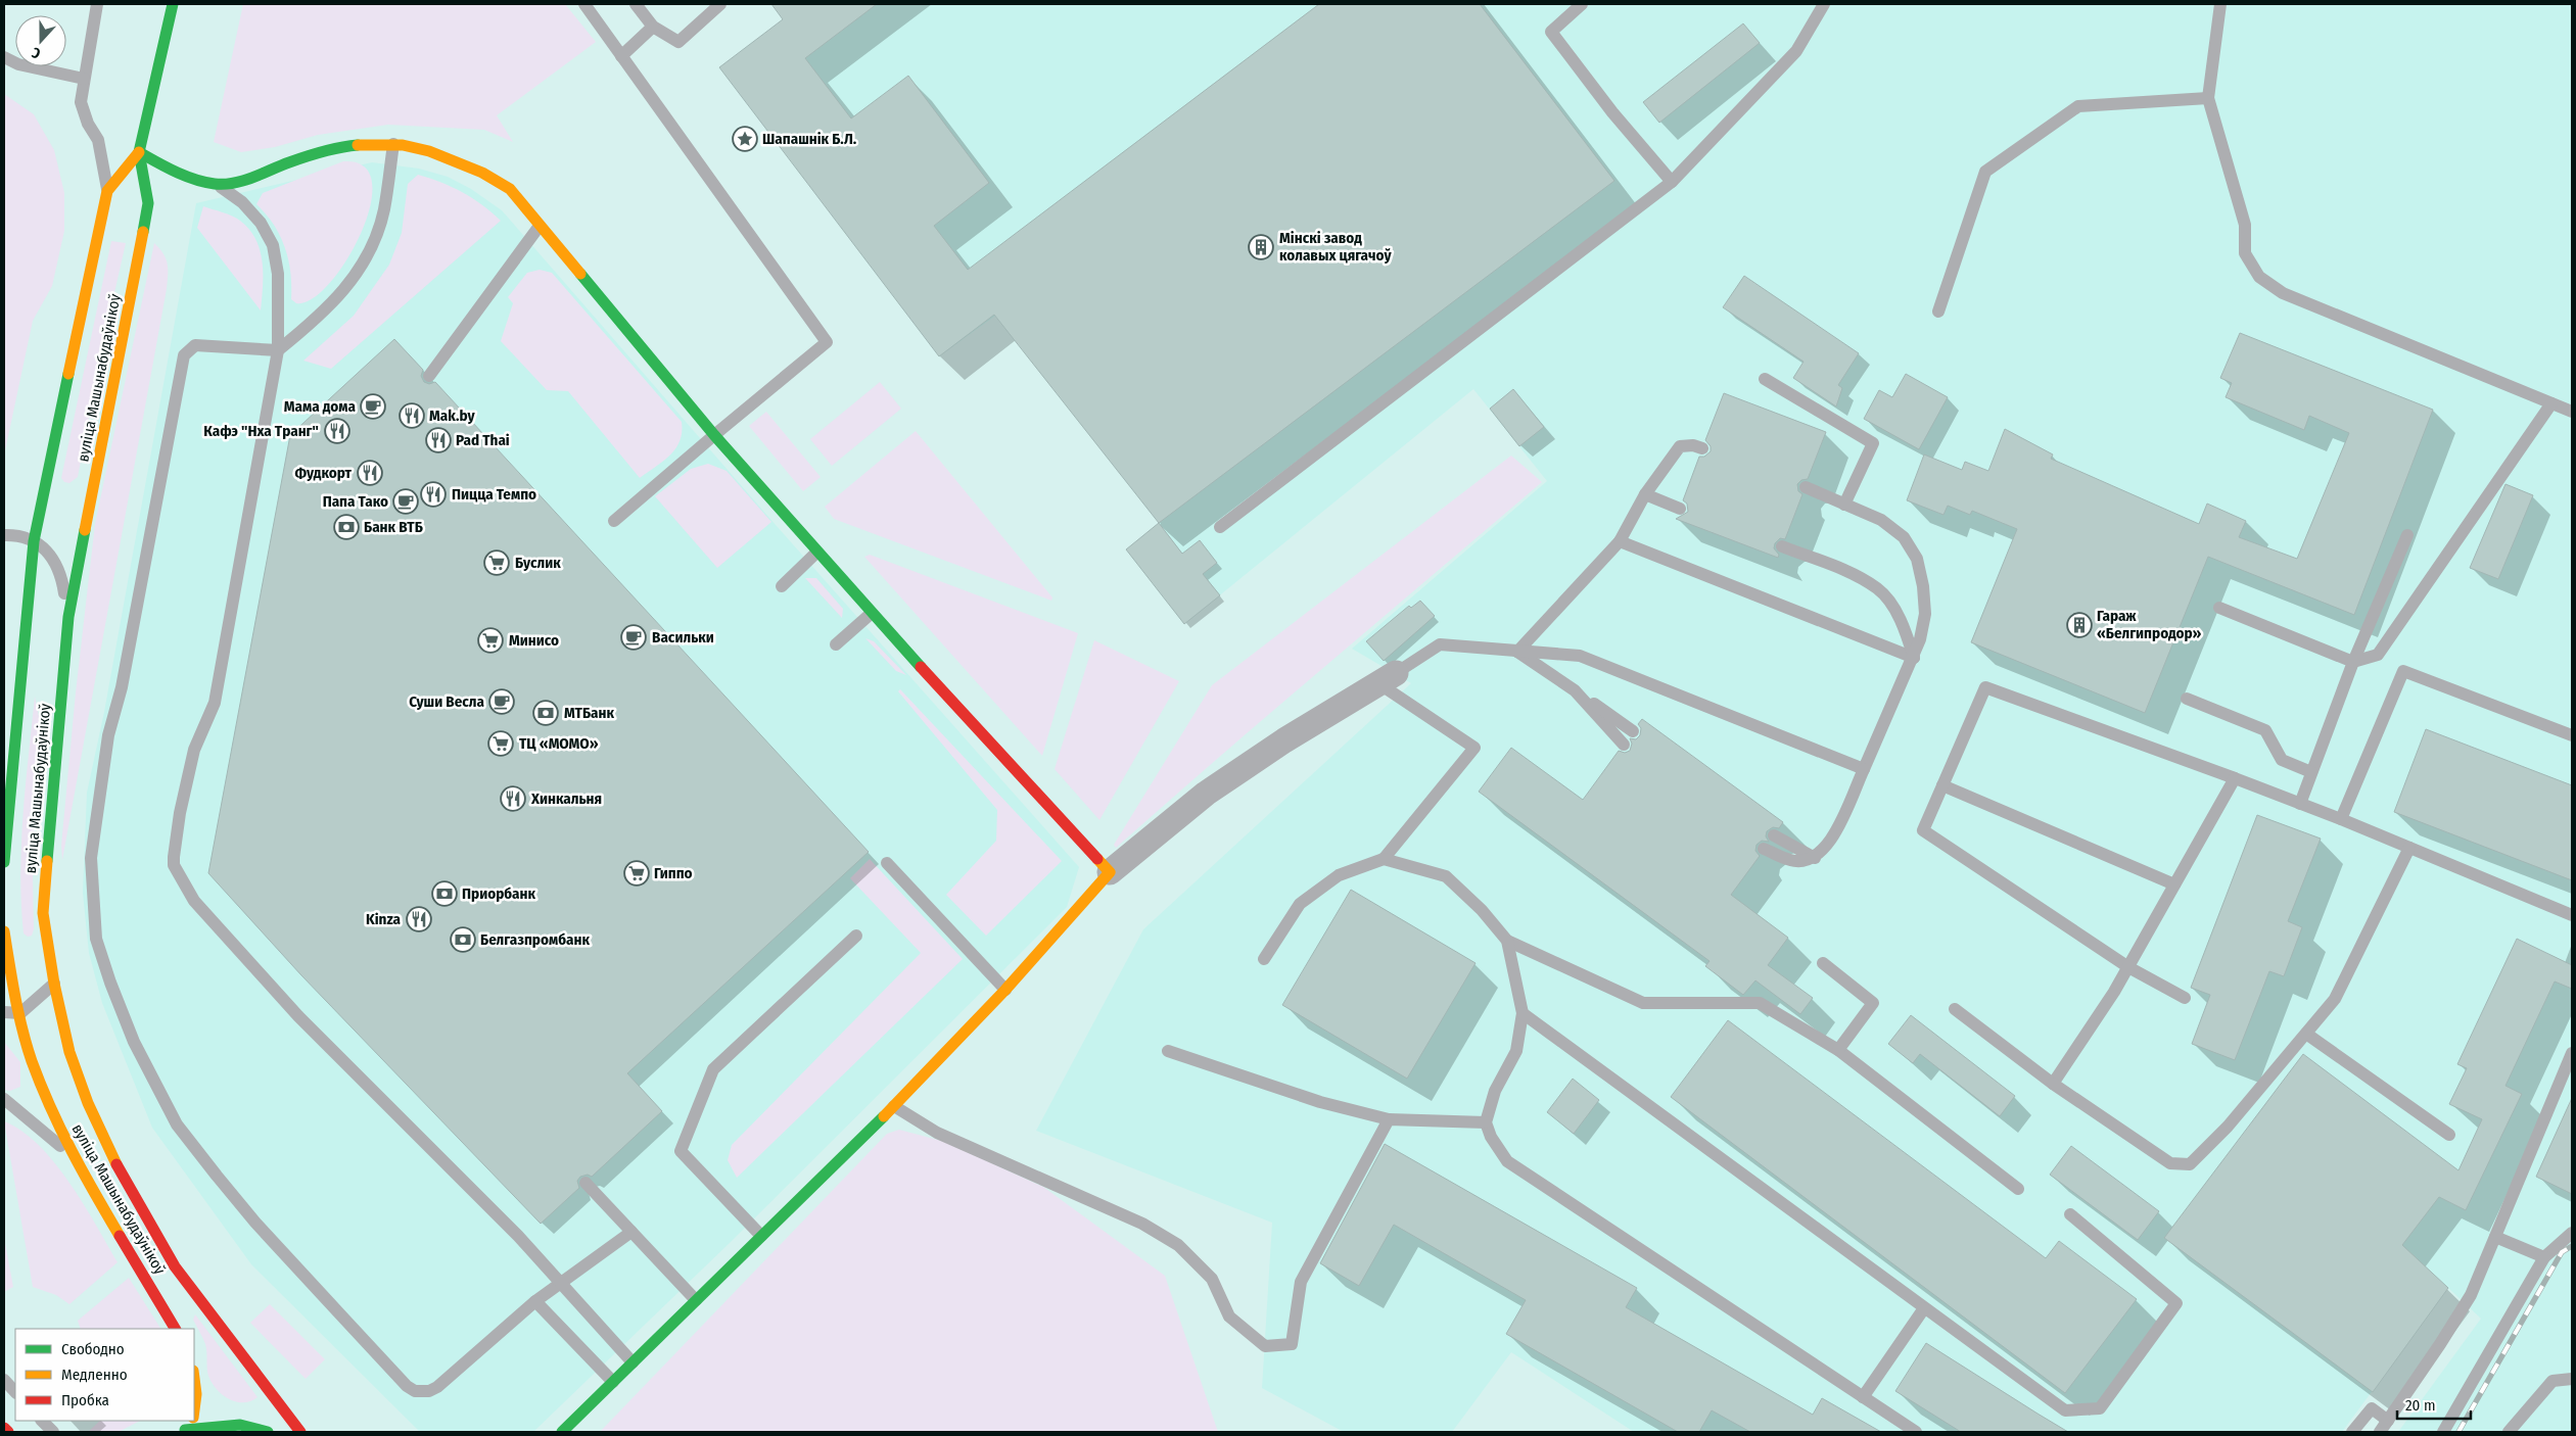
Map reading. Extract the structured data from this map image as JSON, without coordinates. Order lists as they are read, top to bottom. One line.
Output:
{"streets":{"main road":["вуліца Машынабудаўнікоў"]},"places":{"place":["Шапашнік Б.Л."],"building":["Мінскі завод колавых цягачоў","Гараж «Белгипродор»"],"cafe":["Мама дома","Папа Тако","Васильки","Суши Весла"],"restaurant":["Mak.by","Кафэ \"Нха Транг\"","Pad Thai","Фудкорт","Пицца Темпо","Хинкальня","Kinza"],"bank":["Банк ВТБ","МТБанк","Приорбанк","Белгазпромбанк"],"supermarket":["Буслик","Минисо","ТЦ «МОМО»","Гиппо"]},"legend":["Свободно","Медленно","Пробка"],"scale_bar":"20 m","north":"bottom"}
